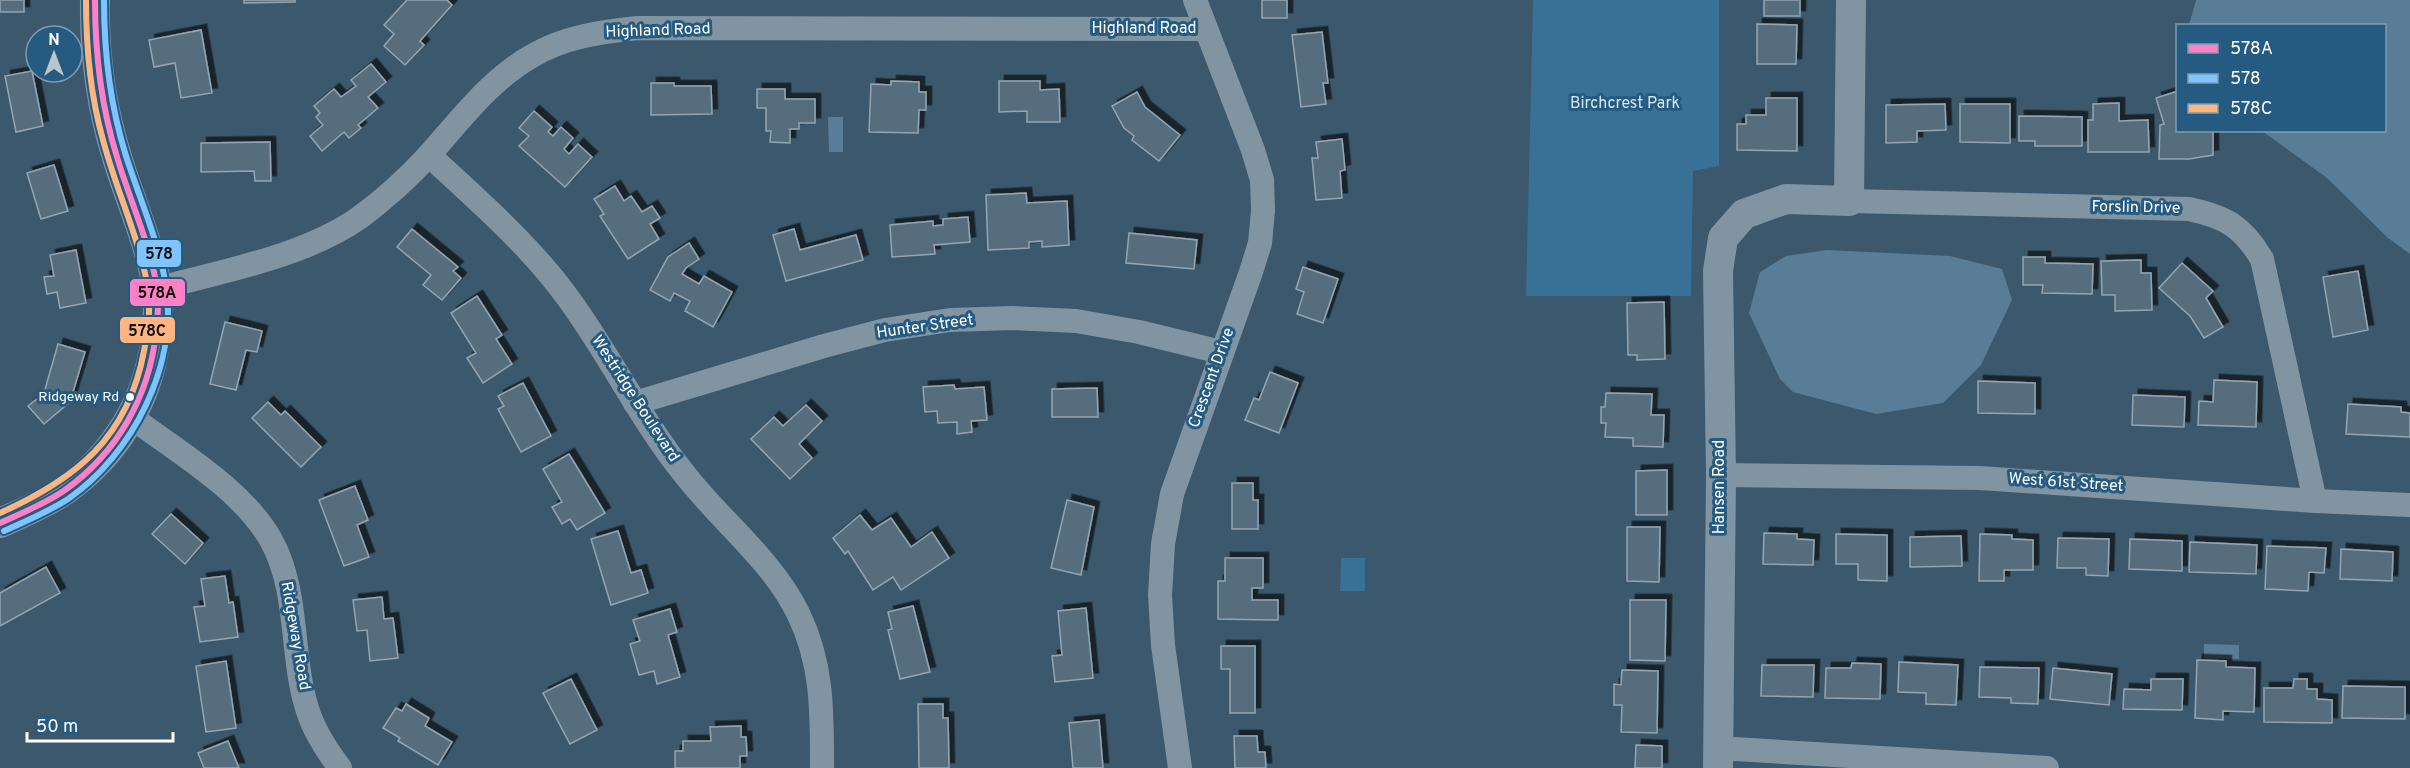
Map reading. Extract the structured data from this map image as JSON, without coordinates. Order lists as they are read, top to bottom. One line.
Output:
{"streets":{"street":["Highland Road","Forslin Drive","Hunter Street","Crescent Drive","Westridge Boulevard","West 61st Street","Hansen Road","Ridgeway Road"]},"crossings":[["Highland Road","Crescent Drive"],["Highland Road","Westridge Boulevard"],["Forslin Drive","West 61st Street"],["Forslin Drive","Hansen Road"],["Hunter Street","Crescent Drive"],["Hunter Street","Westridge Boulevard"],["West 61st Street","Hansen Road"]],"parks":["Birchcrest Park"],"places":["Ridgeway Rd"],"lines":["transit line 578A","transit line 578","transit line 578C"],"legend":["578A","578","578C"],"scale_bar":"50 m","north":"top"}
